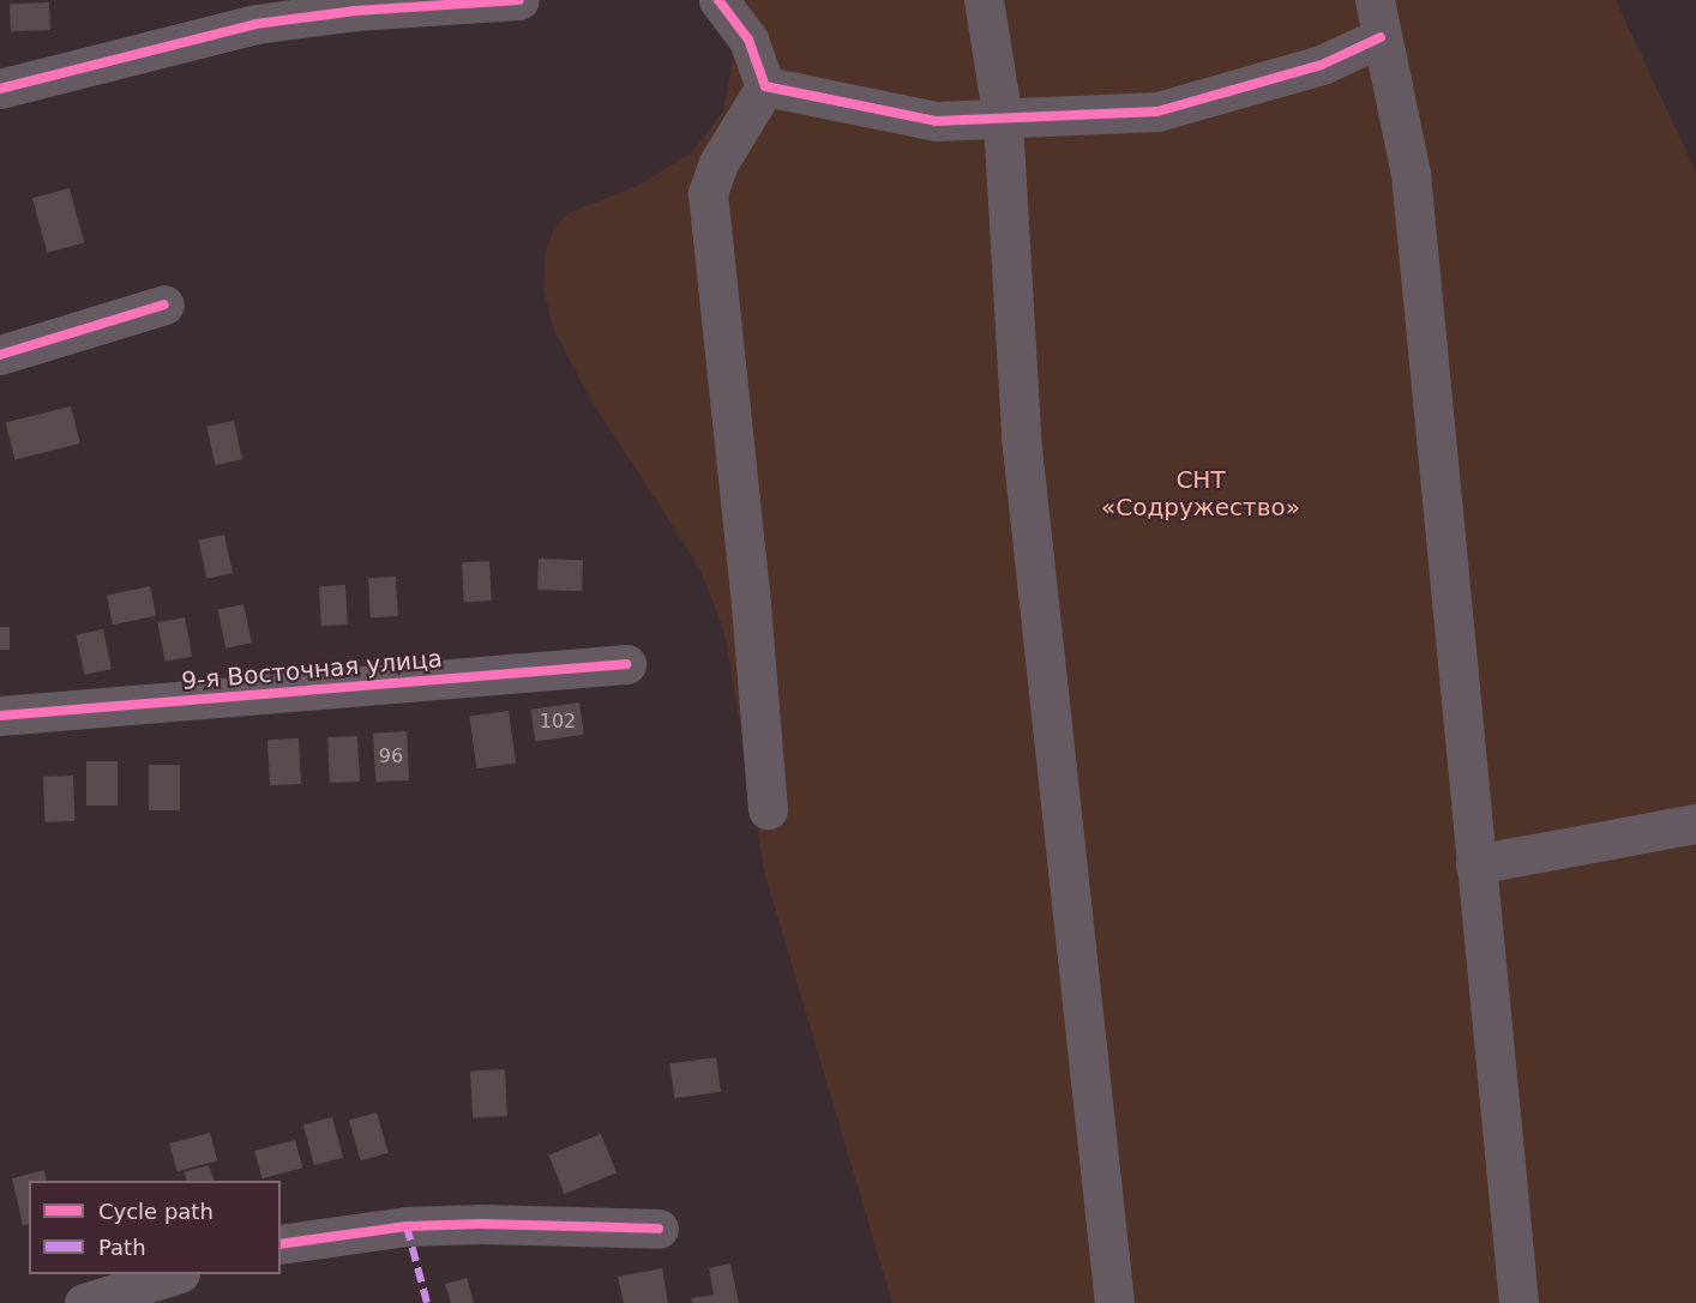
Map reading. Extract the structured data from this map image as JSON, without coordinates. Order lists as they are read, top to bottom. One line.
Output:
{"streets":{"street":["9-я Восточная улица"]},"parks":["СНТ «Содружество»"],"house_numbers":["102","96"],"legend":["Cycle path","Path"]}
